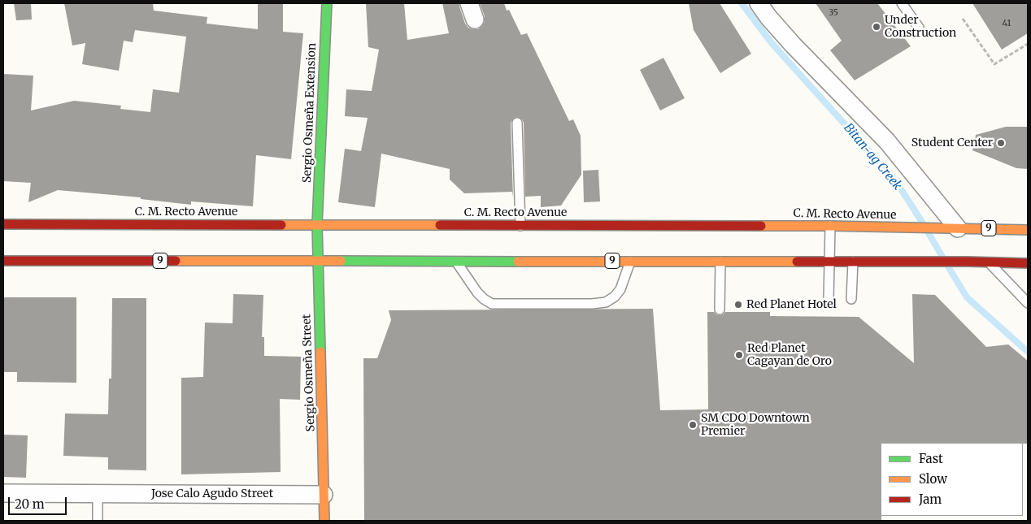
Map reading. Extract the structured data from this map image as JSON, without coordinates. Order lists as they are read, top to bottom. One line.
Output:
{"streets":{"main road":["Sergio Osmeña Extension","C. M. Recto Avenue","9","Sergio Osmeña Street"],"street":["Jose Calo Agudo Street"]},"crossings":[["Sergio Osmeña Extension","C. M. Recto Avenue"],["Sergio Osmeña Extension","Sergio Osmeña Street"],["C. M. Recto Avenue","Sergio Osmeña Street"],["9","Sergio Osmeña Street"],["Sergio Osmeña Street","Jose Calo Agudo Street"]],"water":["Bitan-ag Creek"],"places":["Under Construction","Student Center","Red Planet Hotel","Red Planet Cagayan de Oro","SM CDO Downtown Premier"],"house_numbers":["35","41"],"legend":["Fast","Slow","Jam"],"scale_bar":"20 m"}
